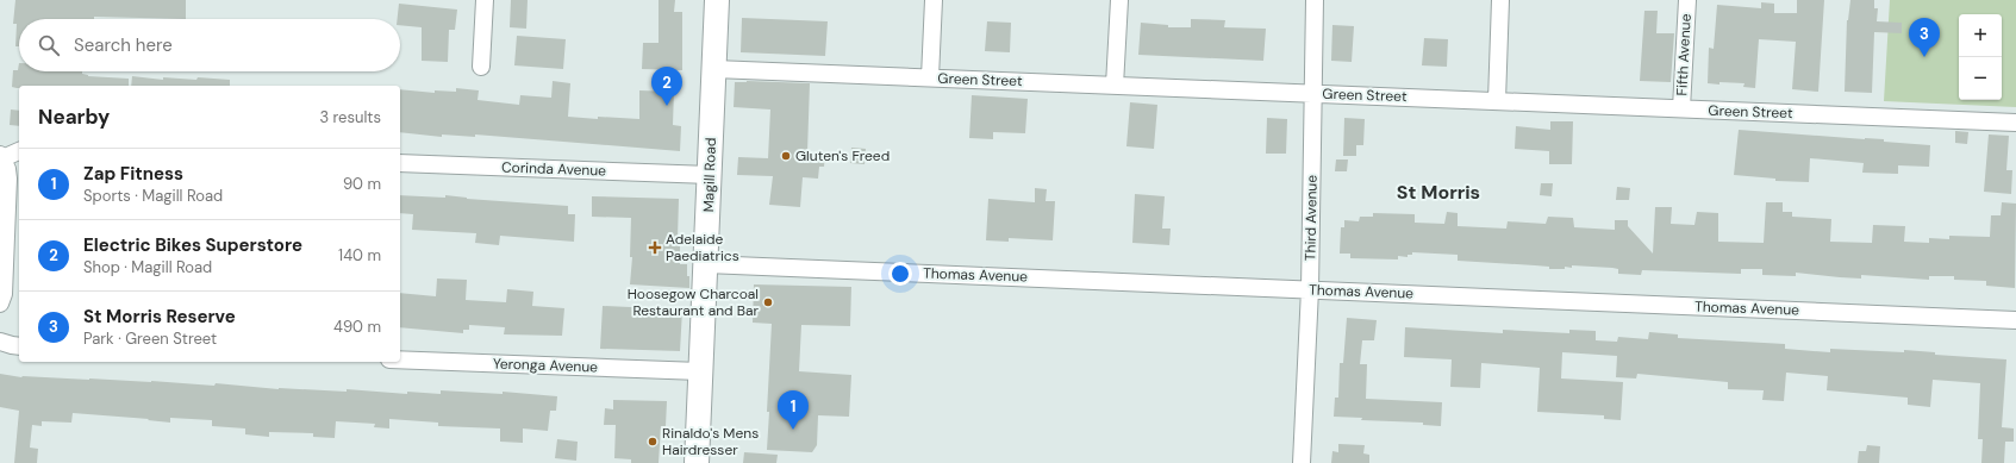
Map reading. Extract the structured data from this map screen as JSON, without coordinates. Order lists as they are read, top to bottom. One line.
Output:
{"streets":{"main road":["Magill Road"],"street":["Fifth Avenue","Green Street","Corinda Avenue","Third Avenue","Thomas Avenue","Yeronga Avenue"]},"crossings":[["Fifth Avenue","Green Street"],["Green Street","Magill Road"],["Green Street","Third Avenue"],["Corinda Avenue","Magill Road"],["Magill Road","Thomas Avenue"],["Magill Road","Yeronga Avenue"],["Third Avenue","Thomas Avenue"]],"districts":["St Morris"],"places":{"other":["Gluten's Freed","Hoosegow Charcoal Restaurant and Bar","Rinaldo's Mens Hairdresser"],"health":["Adelaide Paediatrics"]},"page":{"map_buttons":["+","−"],"pins":["3","2","1"],"search":"Search here","heading":["Nearby","3 results"],"list":[{"mark":"1","name":"Zap Fitness","note":"Sports · Magill Road","value":"90 m"},{"mark":"2","name":"Electric Bikes Superstore","note":"Shop · Magill Road","value":"140 m"},{"mark":"3","name":"St Morris Reserve","note":"Park · Green Street","value":"490 m"}]}}
